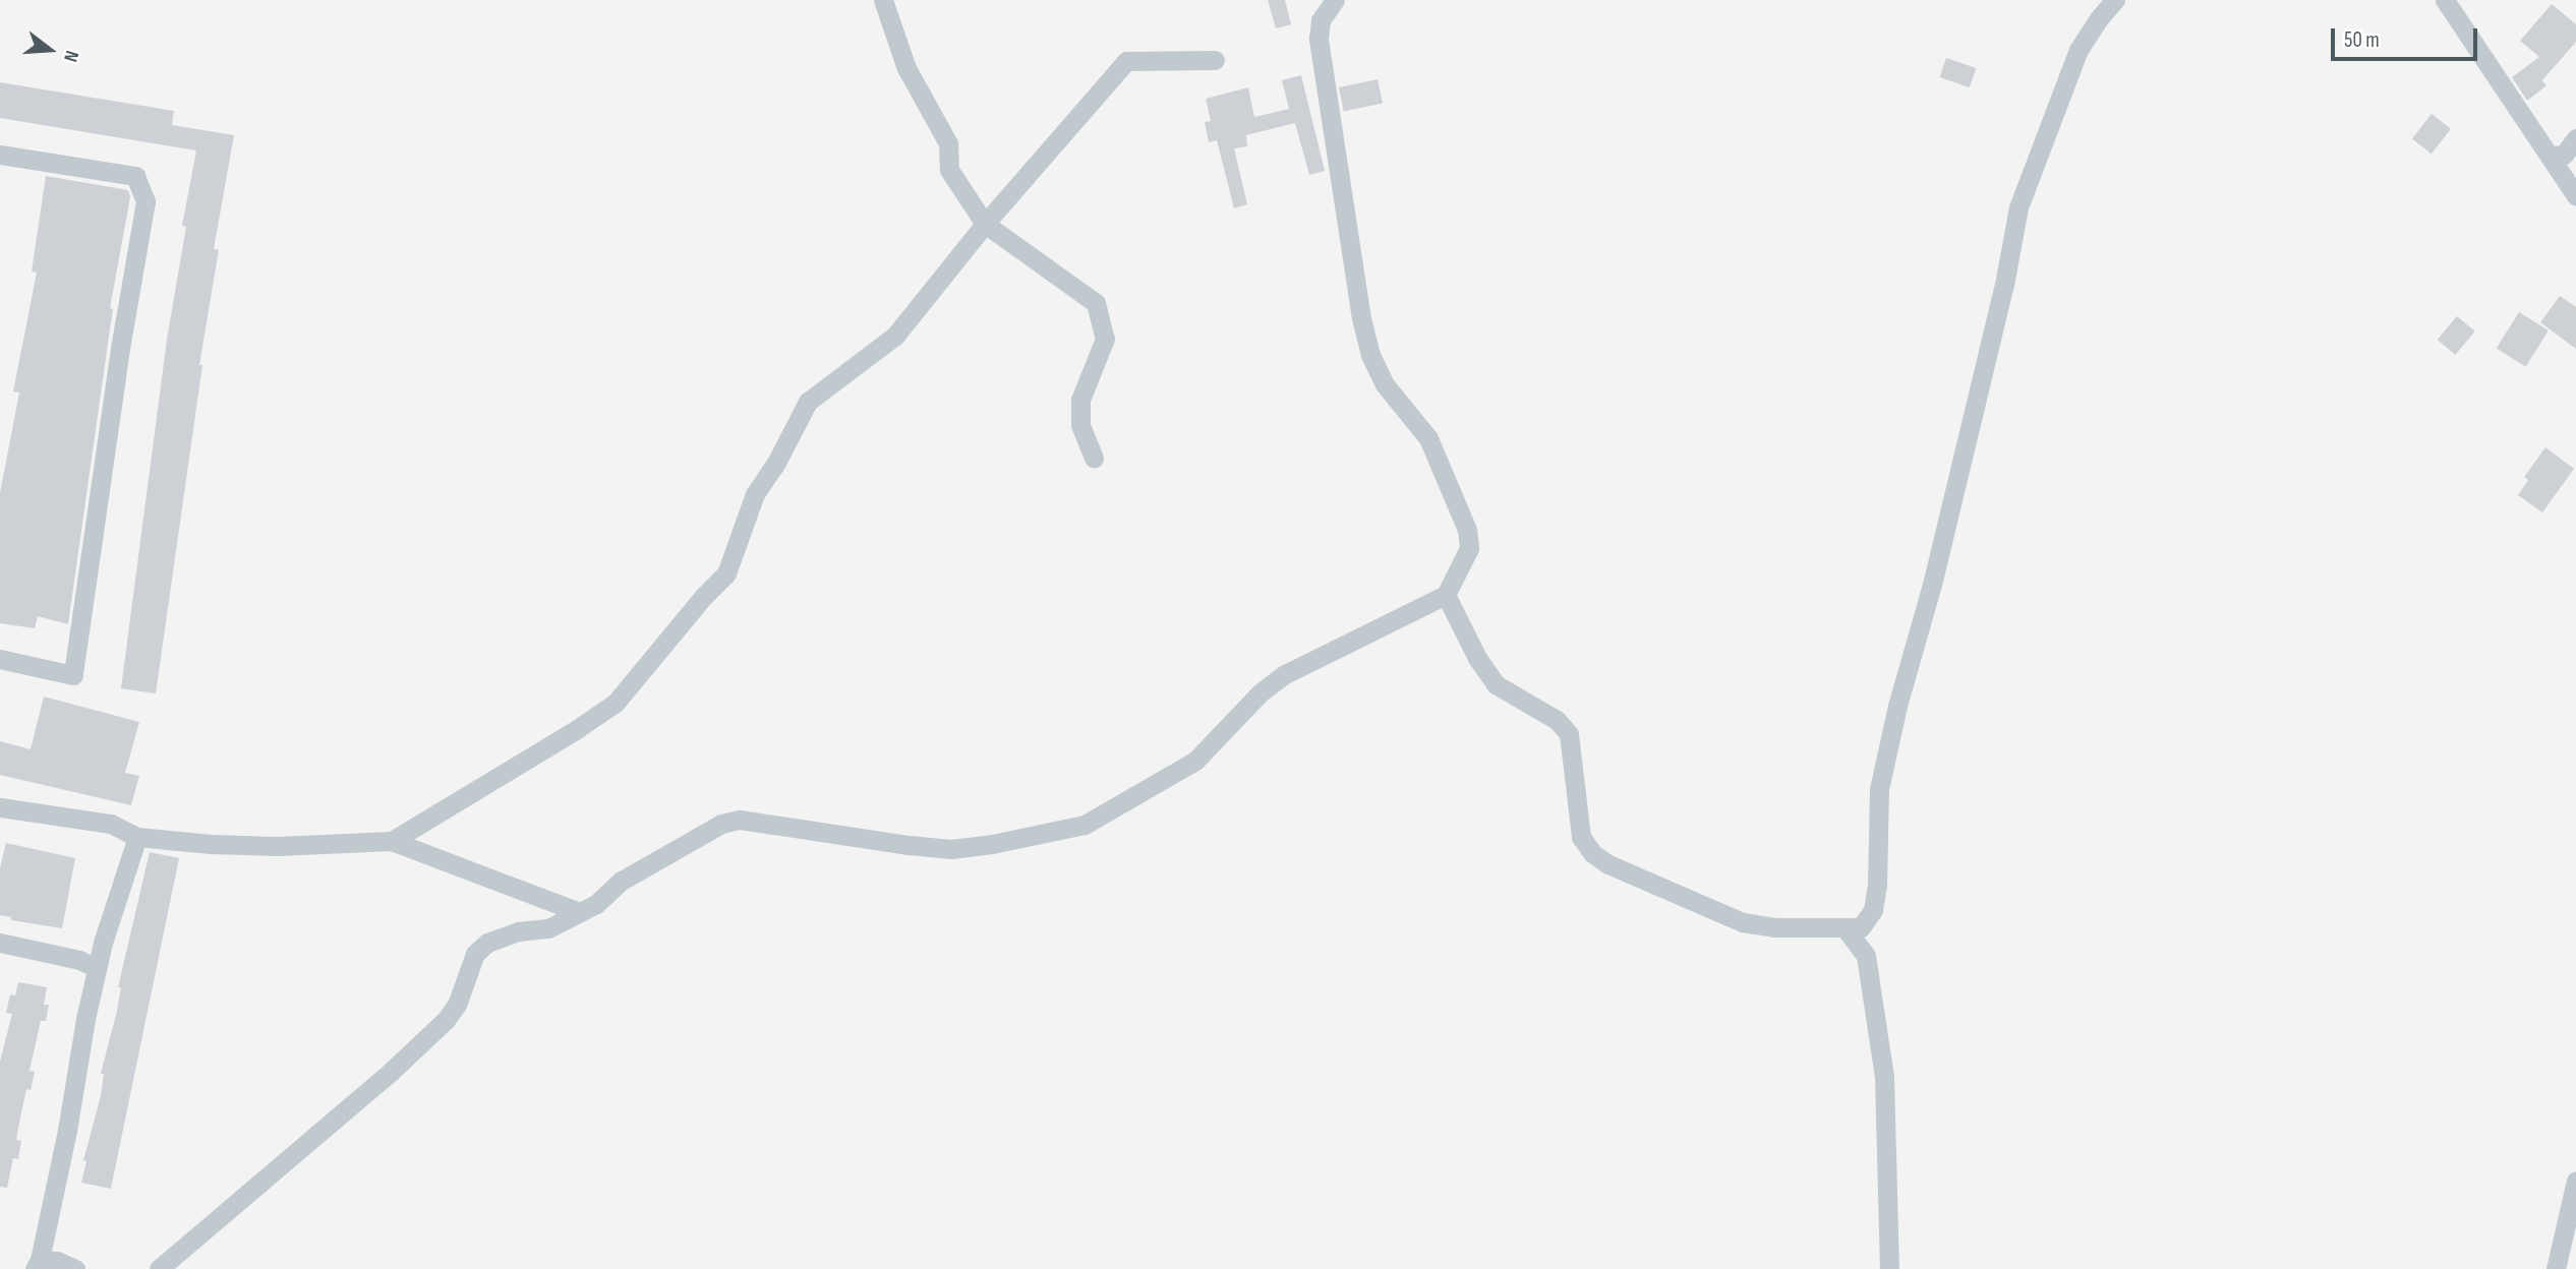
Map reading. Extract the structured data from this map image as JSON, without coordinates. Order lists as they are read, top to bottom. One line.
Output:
{"scale_bar":"50 m","north":"right"}
